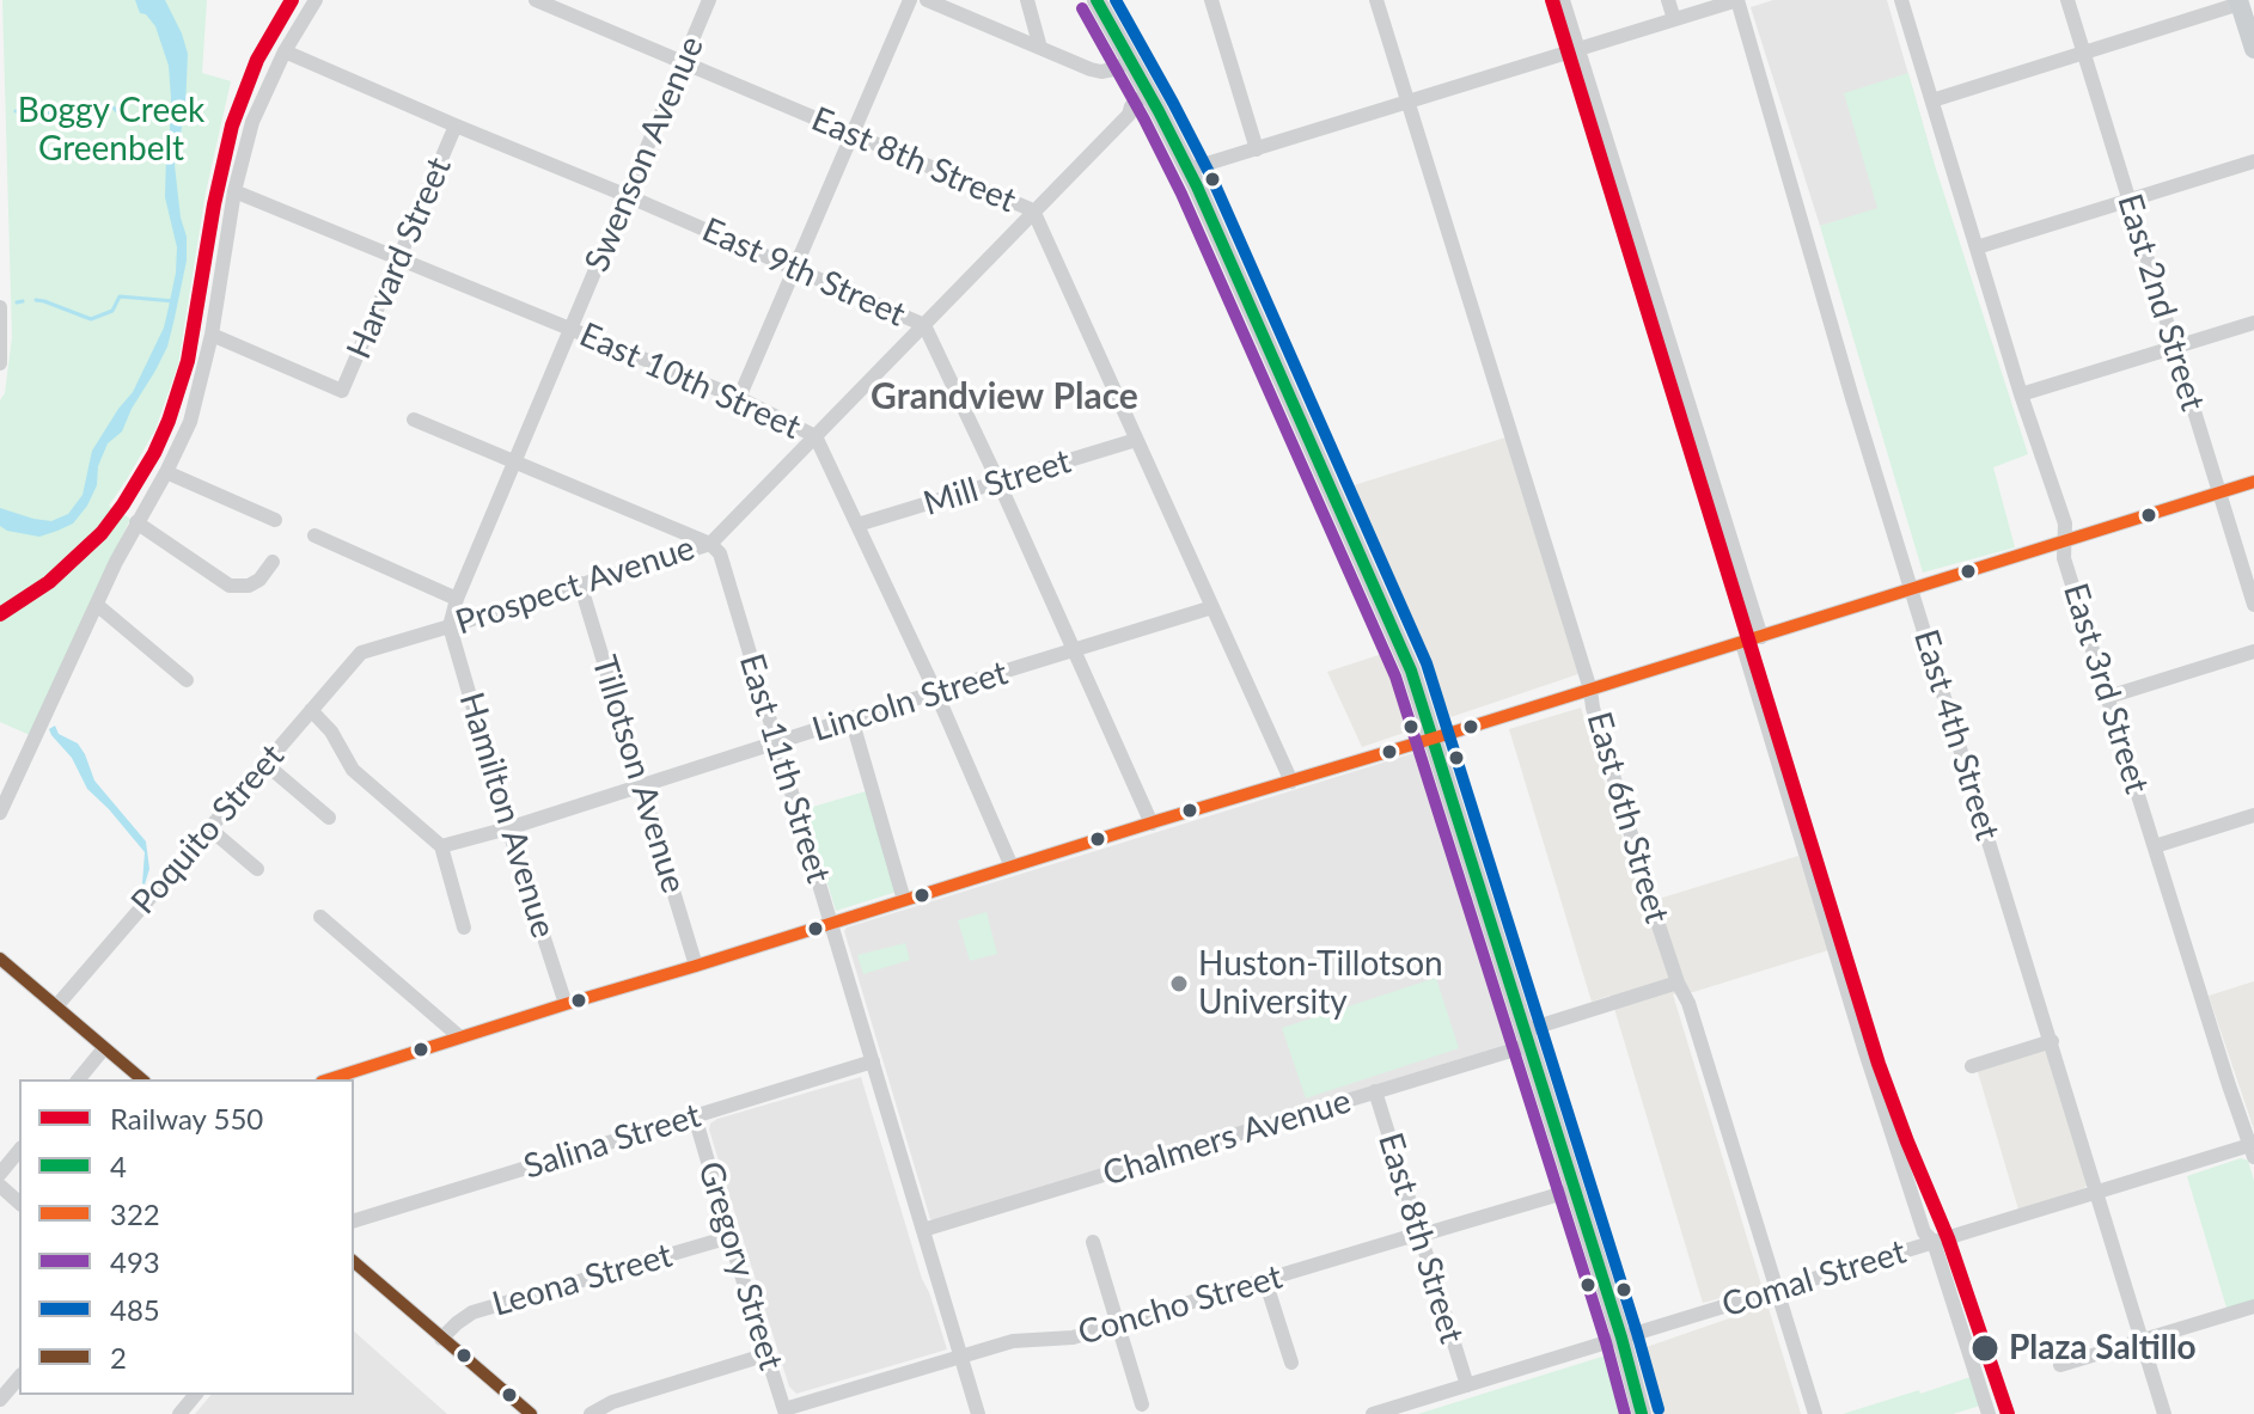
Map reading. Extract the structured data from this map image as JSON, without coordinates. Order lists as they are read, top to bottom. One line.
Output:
{"streets":{"street":["Swenson Avenue","East 8th Street","Harvard Street","East 9th Street","East 2nd Street","East 10th Street","Mill Street","Prospect Avenue","East 3rd Street","Lincoln Street","East 4th Street","East 11th Street","Tillotson Avenue","Hamilton Avenue","East 6th Street","Poquito Street","Chalmers Avenue","Salina Street","Gregory Street","Comal Street","Leona Street","Concho Street"]},"crossings":[["Swenson Avenue","East 8th Street"],["Swenson Avenue","East 9th Street"],["Swenson Avenue","East 10th Street"],["Swenson Avenue","Prospect Avenue"],["Swenson Avenue","Hamilton Avenue"],["East 8th Street","Mill Street"],["East 8th Street","Prospect Avenue"],["East 8th Street","Lincoln Street"],["East 8th Street","Chalmers Avenue"],["East 8th Street","Comal Street"],["East 8th Street","Concho Street"],["Harvard Street","East 9th Street"],["Harvard Street","East 10th Street"],["East 9th Street","Mill Street"],["East 9th Street","Prospect Avenue"],["East 9th Street","Lincoln Street"],["East 10th Street","Mill Street"],["East 10th Street","Prospect Avenue"],["East 10th Street","Lincoln Street"],["Prospect Avenue","East 11th Street"],["Prospect Avenue","Tillotson Avenue"],["Prospect Avenue","Hamilton Avenue"],["Prospect Avenue","Poquito Street"],["East 3rd Street","Comal Street"],["Lincoln Street","East 11th Street"],["Lincoln Street","Tillotson Avenue"],["Lincoln Street","Hamilton Avenue"],["East 4th Street","Comal Street"],["East 11th Street","Chalmers Avenue"],["East 11th Street","Salina Street"],["East 11th Street","Concho Street"],["East 6th Street","Chalmers Avenue"],["East 6th Street","Comal Street"],["Salina Street","Gregory Street"],["Gregory Street","Leona Street"],["Gregory Street","Concho Street"]],"districts":["Grandview Place"],"parks":["Boggy Creek Greenbelt"],"places":["Huston-Tillotson University","Plaza Saltillo"],"lines":["rail line 550","transit line 4","transit line 485","transit line 493","transit line 322","transit line 2"],"legend":["Railway 550","4","322","493","485","2"]}
